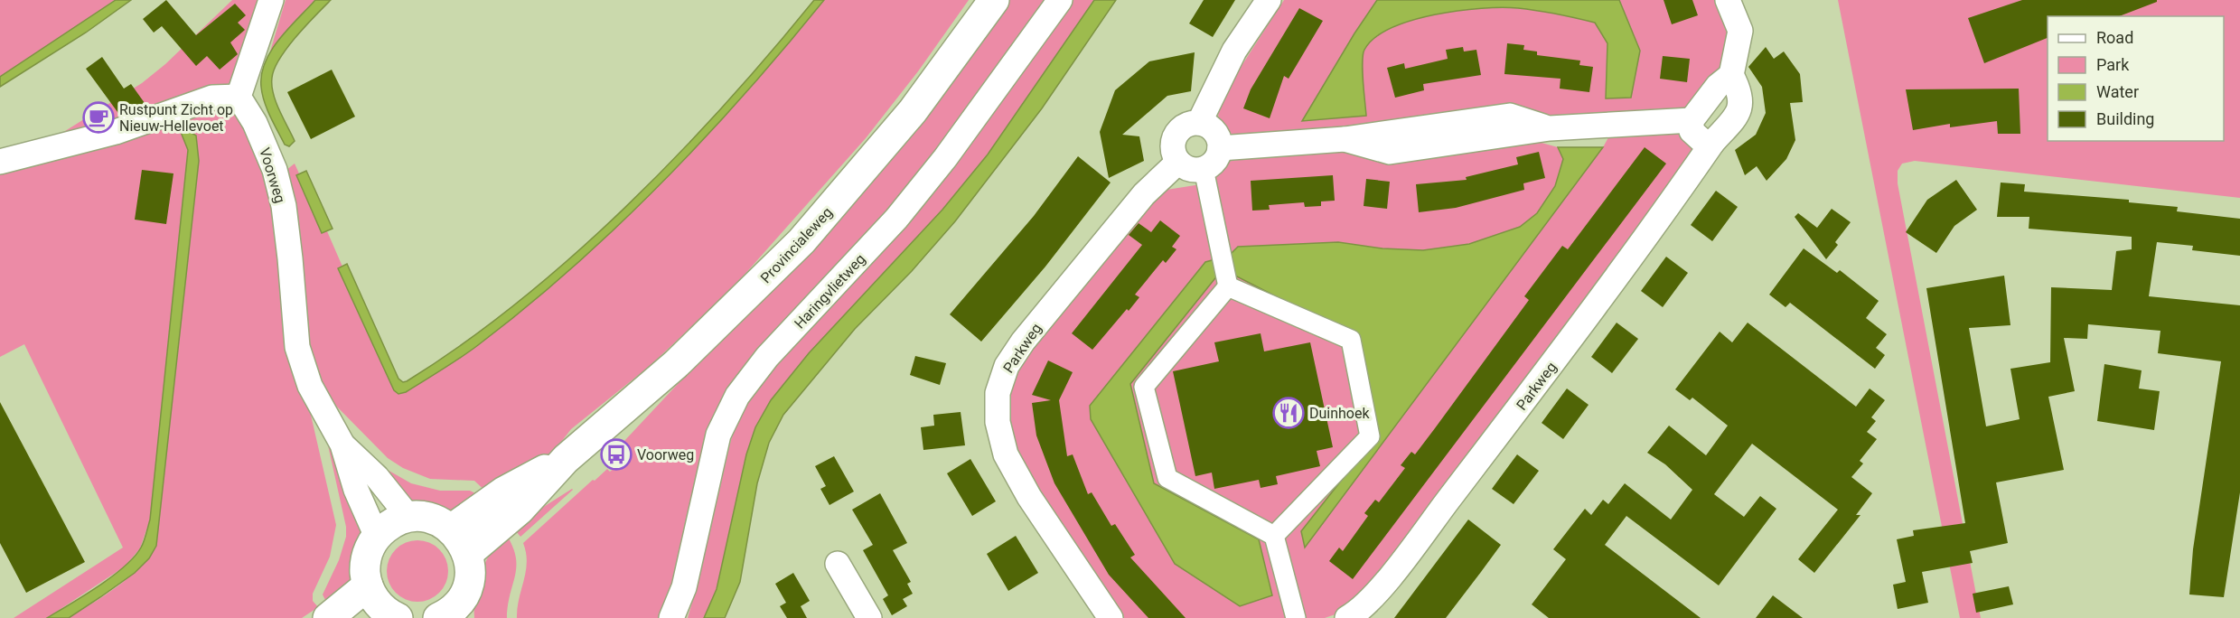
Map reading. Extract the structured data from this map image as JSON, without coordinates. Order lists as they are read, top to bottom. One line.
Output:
{"streets":{"main road":["Provincialeweg"],"street":["Voorweg","Haringvlietweg","Parkweg"]},"places":{"cafe":["Rustpunt Zicht op Nieuw-Hellevoet"],"restaurant":["Duinhoek"],"bus stop":["Voorweg"]},"legend":["Road","Park","Water","Building"]}
